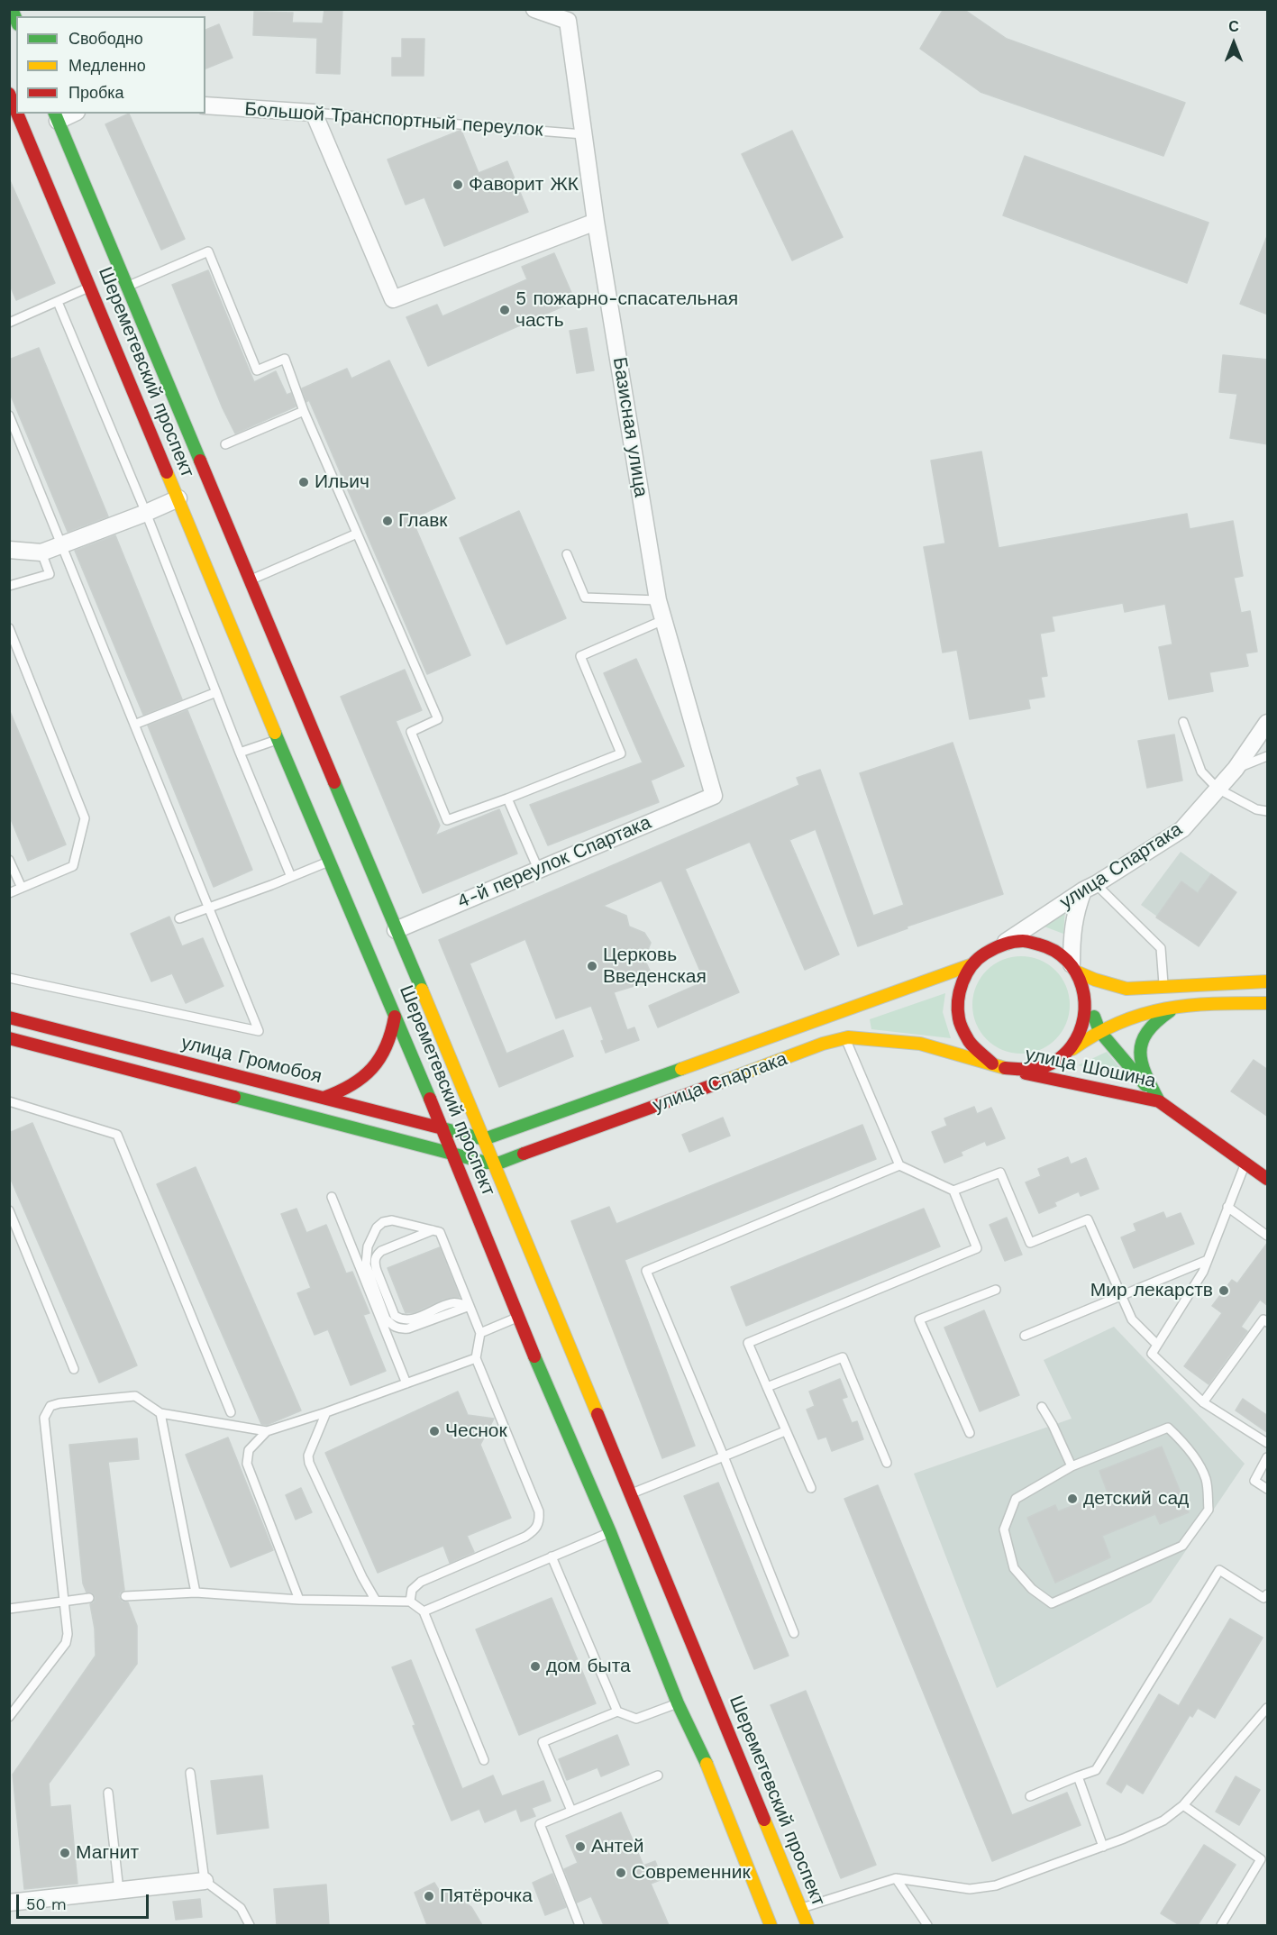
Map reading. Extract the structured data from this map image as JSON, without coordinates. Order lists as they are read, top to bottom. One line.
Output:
{"streets":{"main road":["Шереметевский проспект","улица Спартака","улица Громобоя","улица Шошина"],"street":["Большой Транспортный переулок","Базисная улица","4-й переулок Спартака"]},"crossings":[["Большой Транспортный переулок","Базисная улица"],["Шереметевский проспект","4-й переулок Спартака"],["Шереметевский проспект","улица Спартака"],["Шереметевский проспект","улица Громобоя"],["Базисная улица","4-й переулок Спартака"],["улица Спартака","улица Громобоя"],["улица Спартака","улица Шошина"]],"places":["Фаворит ЖК","5 пожарно-спасательная часть","Ильич","Главк","Церковь Введенская","Мир лекарств","Чеснок","детский сад","дом быта","Антей","Магнит","Современник","Пятёрочка"],"legend":["Свободно","Медленно","Пробка"],"scale_bar":"50 m","north":"top"}
